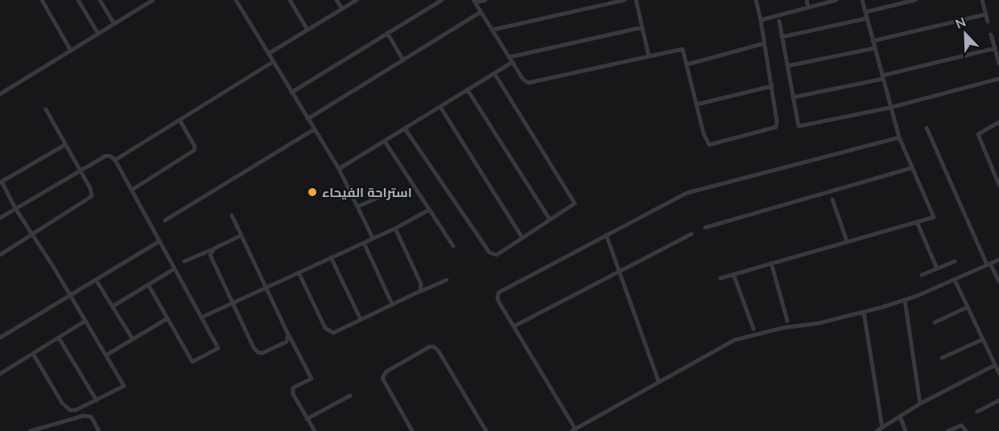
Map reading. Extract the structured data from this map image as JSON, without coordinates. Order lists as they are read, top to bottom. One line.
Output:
{"places":["استراحة الفيحاء"],"north":"top left"}
